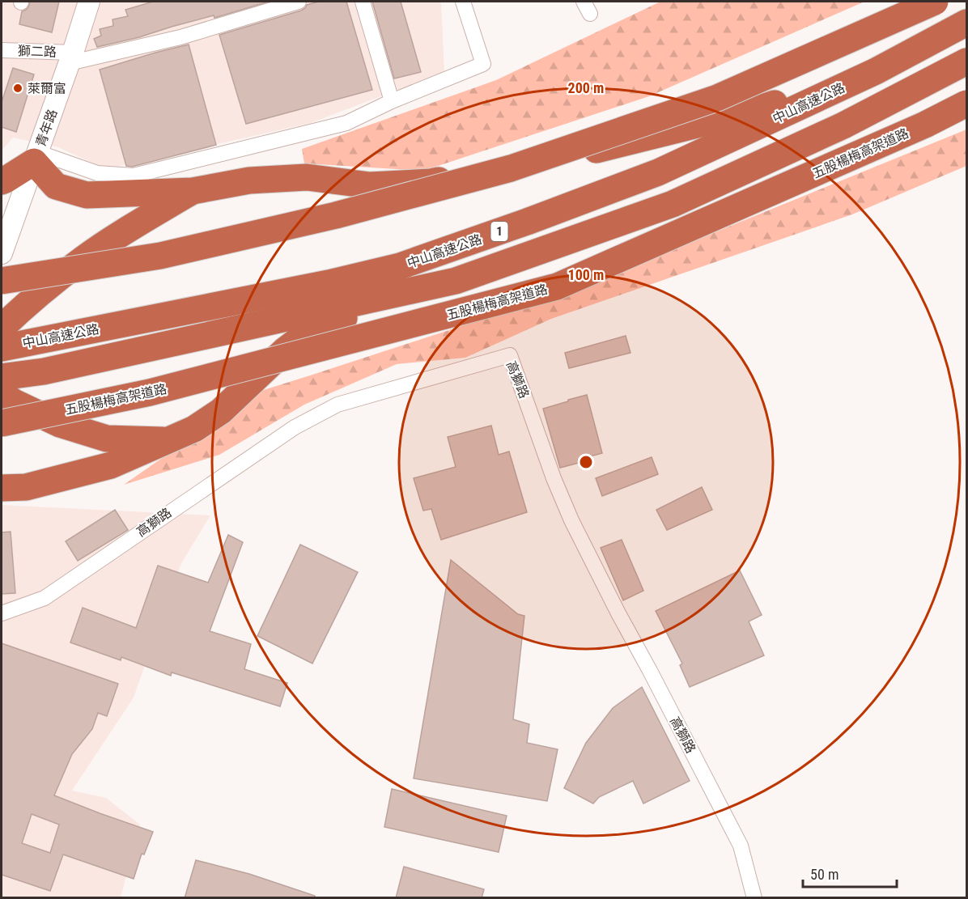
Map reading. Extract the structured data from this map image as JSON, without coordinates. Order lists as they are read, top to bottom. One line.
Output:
{"streets":{"highway":["中山高速公路","五股楊梅高架道路","1"],"street":["獅二路","青年路","高獅路"]},"crossings":[["獅二路","青年路"]],"places":["萊爾富"],"scale_bar":"50 m","rings":["200 m","100 m"]}
